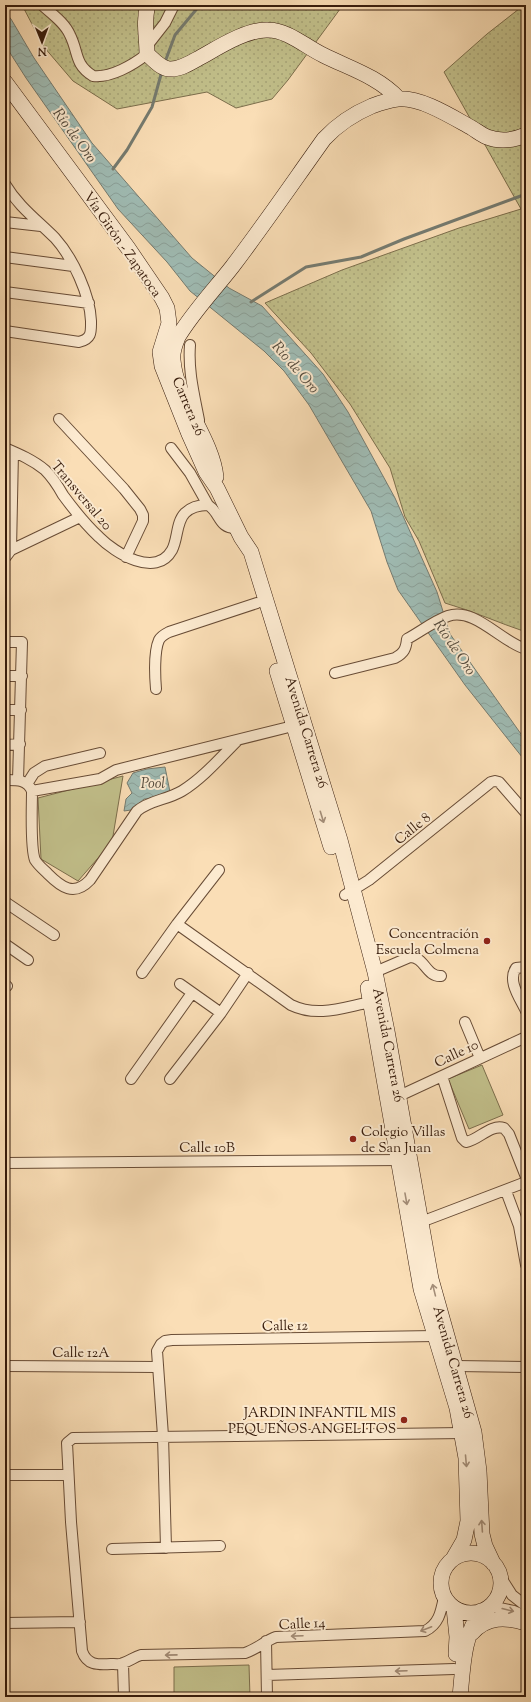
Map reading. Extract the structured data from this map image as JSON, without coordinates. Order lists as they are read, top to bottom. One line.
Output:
{"streets":{"main road":["Vía Girón - Zapatoca","Carrera 26","Avenida Carrera 26"],"street":["Transversal 20","Calle 8","Calle 10","Calle 10B","Calle 12","Calle 12A","Calle 14"]},"crossings":[["Vía Girón - Zapatoca","Carrera 26"],["Vía Girón - Zapatoca","Avenida Carrera 26"],["Carrera 26","Avenida Carrera 26"],["Avenida Carrera 26","Calle 8"],["Avenida Carrera 26","Calle 10"],["Avenida Carrera 26","Calle 10B"],["Avenida Carrera 26","Calle 12"],["Avenida Carrera 26","Calle 14"],["Calle 12","Calle 12A"]],"water":["Río de Oro","Pool"],"places":["Concentración Escuela Colmena","Colegio Villas de San Juan","JARDIN INFANTIL MIS PEQUEÑOS ANGELITOS"],"north":"bottom"}
